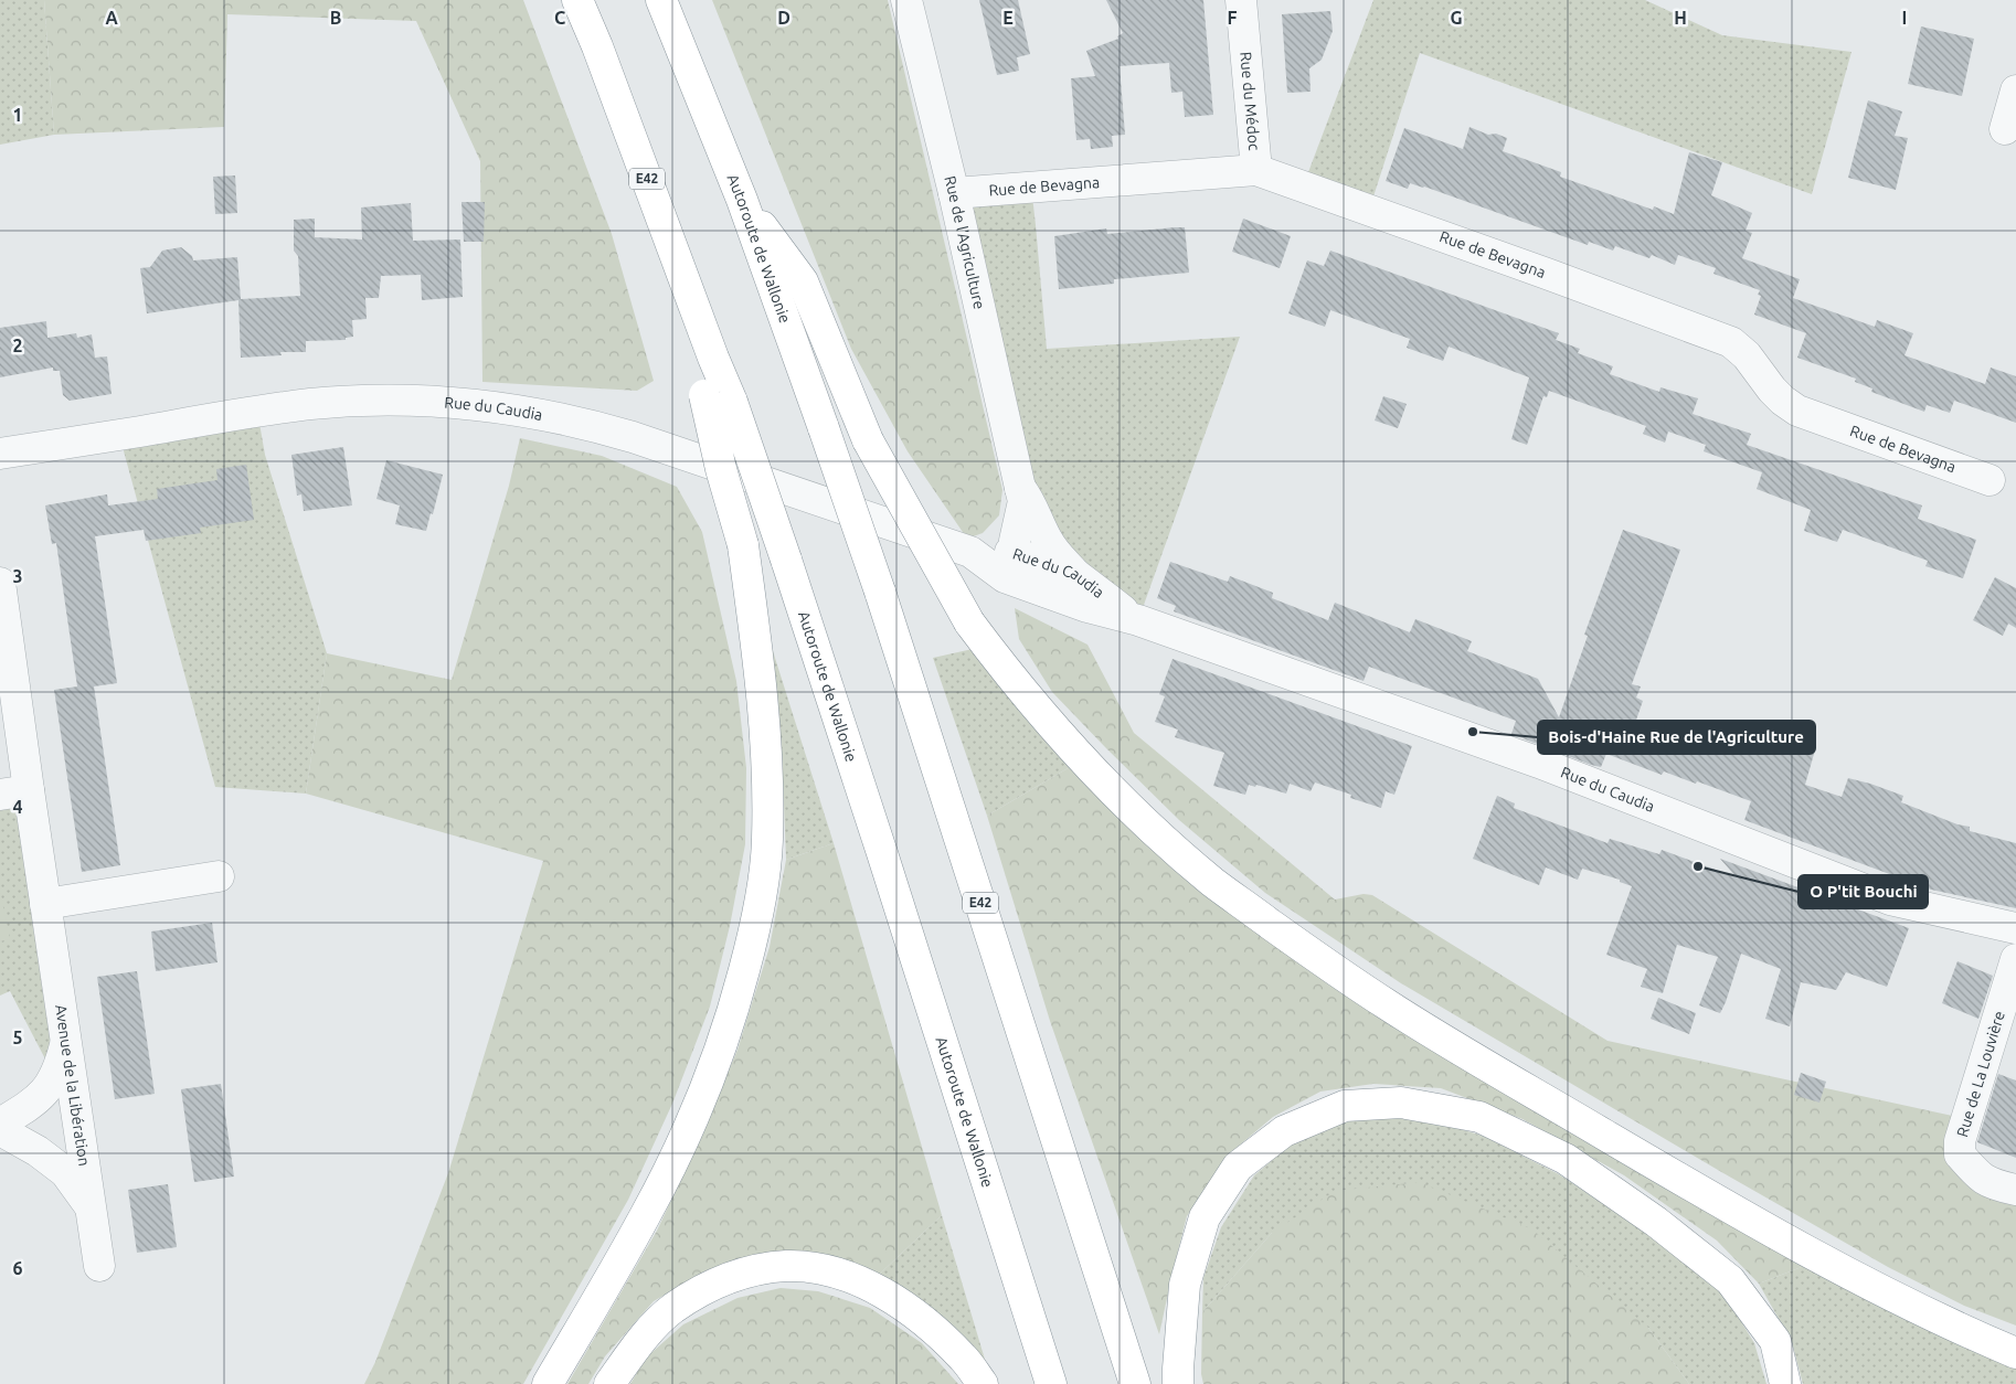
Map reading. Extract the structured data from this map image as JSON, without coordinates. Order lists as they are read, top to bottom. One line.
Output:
{"streets":{"highway":["E42","Autoroute de Wallonie"],"street":["Rue du Médoc","Rue de Bevagna","Rue de l'Agriculture","Rue du Caudia","Rue de La Louvière","Avenue de la Libération"]},"crossings":[["Rue du Médoc","Rue de Bevagna"],["Rue de Bevagna","Rue de l'Agriculture"],["Rue de l'Agriculture","Rue du Caudia"]],"places":["Bois-d'Haine Rue de l'Agriculture","O P'tit Bouchi"],"grid":{"columns":["A","B","C","D","E","F","G","H","I"],"rows":["1","2","3","4","5","6"]}}
